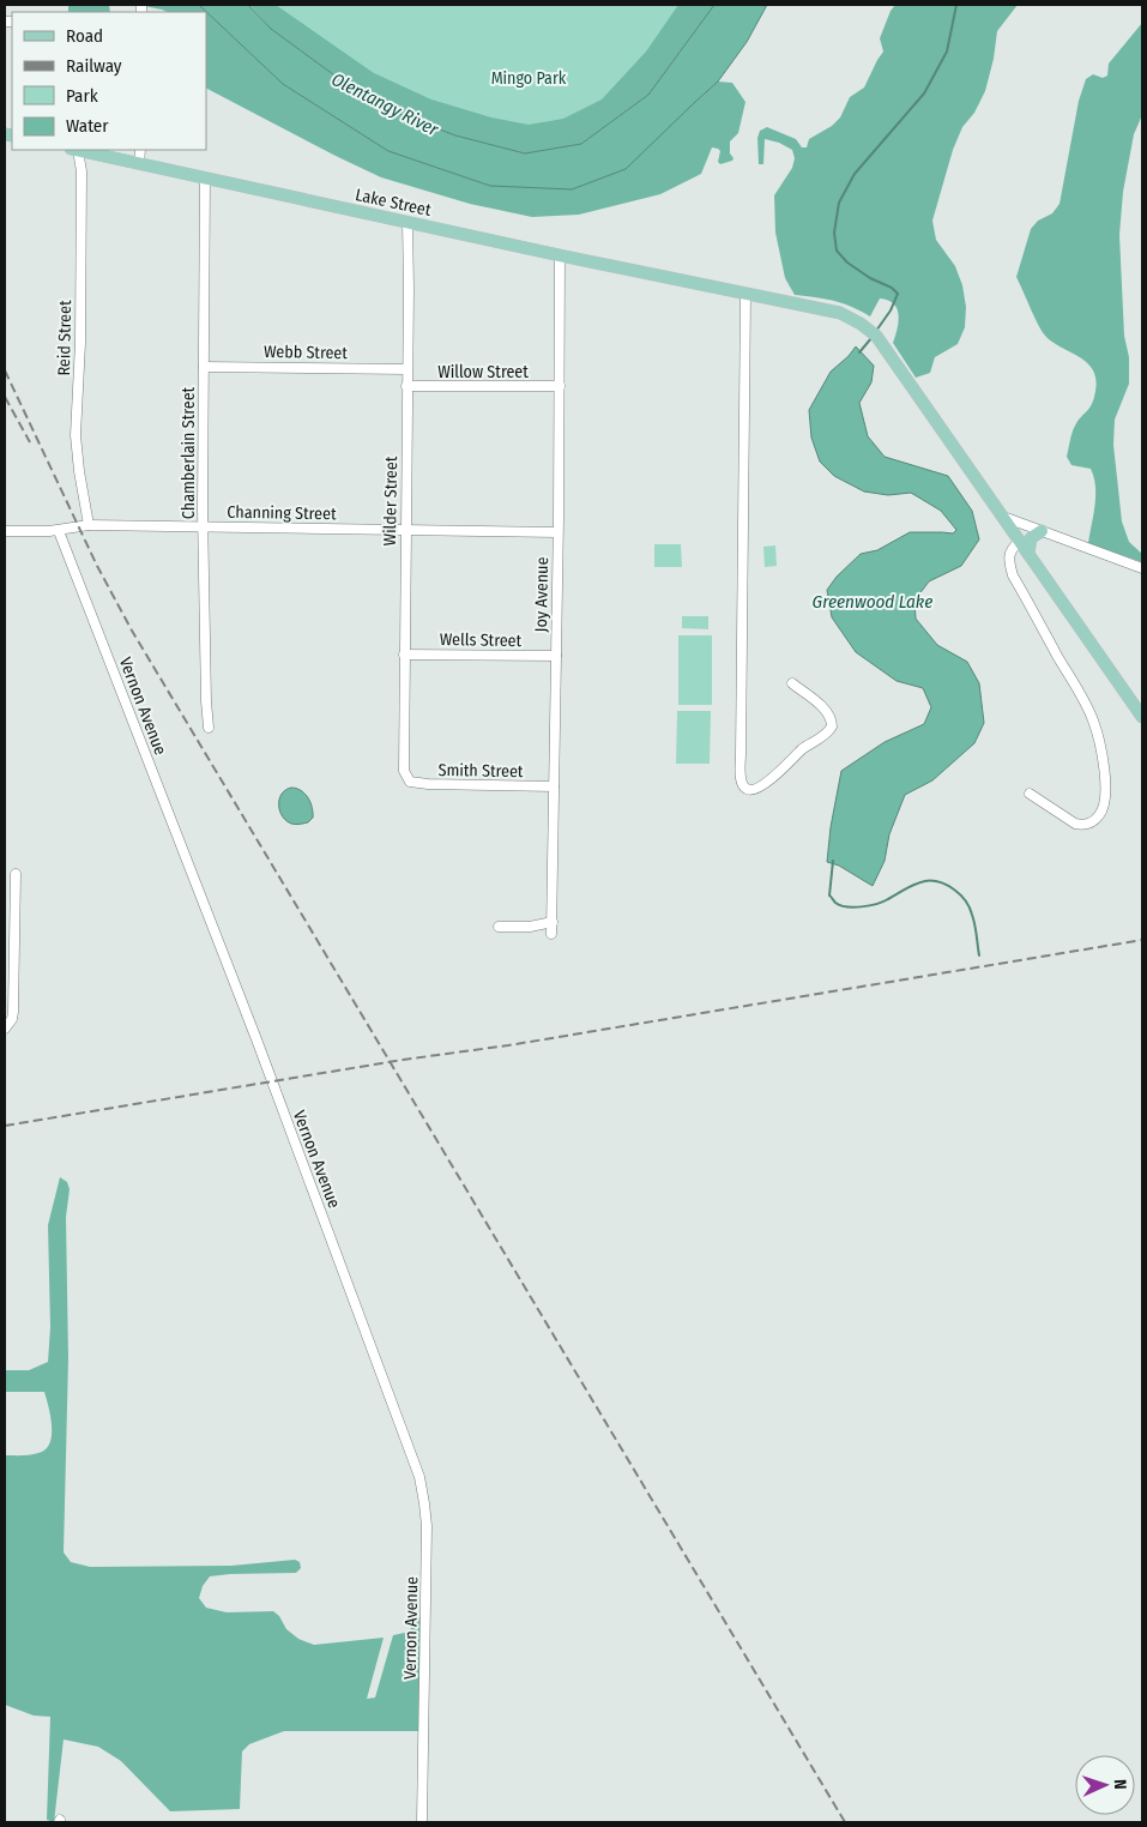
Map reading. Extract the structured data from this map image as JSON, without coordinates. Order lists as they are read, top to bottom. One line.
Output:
{"streets":{"main road":["Lake Street"],"street":["Reid Street","Webb Street","Willow Street","Chamberlain Street","Wilder Street","Channing Street","Joy Avenue","Wells Street","Vernon Avenue","Smith Street"]},"crossings":[["Lake Street","Chamberlain Street"],["Lake Street","Wilder Street"],["Lake Street","Joy Avenue"],["Reid Street","Channing Street"],["Webb Street","Chamberlain Street"],["Webb Street","Wilder Street"],["Willow Street","Wilder Street"],["Willow Street","Joy Avenue"],["Chamberlain Street","Channing Street"],["Wilder Street","Channing Street"],["Wilder Street","Wells Street"],["Wilder Street","Smith Street"],["Channing Street","Joy Avenue"],["Channing Street","Vernon Avenue"],["Joy Avenue","Wells Street"],["Joy Avenue","Smith Street"]],"water":["Olentangy River","Greenwood Lake"],"parks":["Mingo Park"],"legend":["Road","Railway","Park","Water"],"north":"right"}
